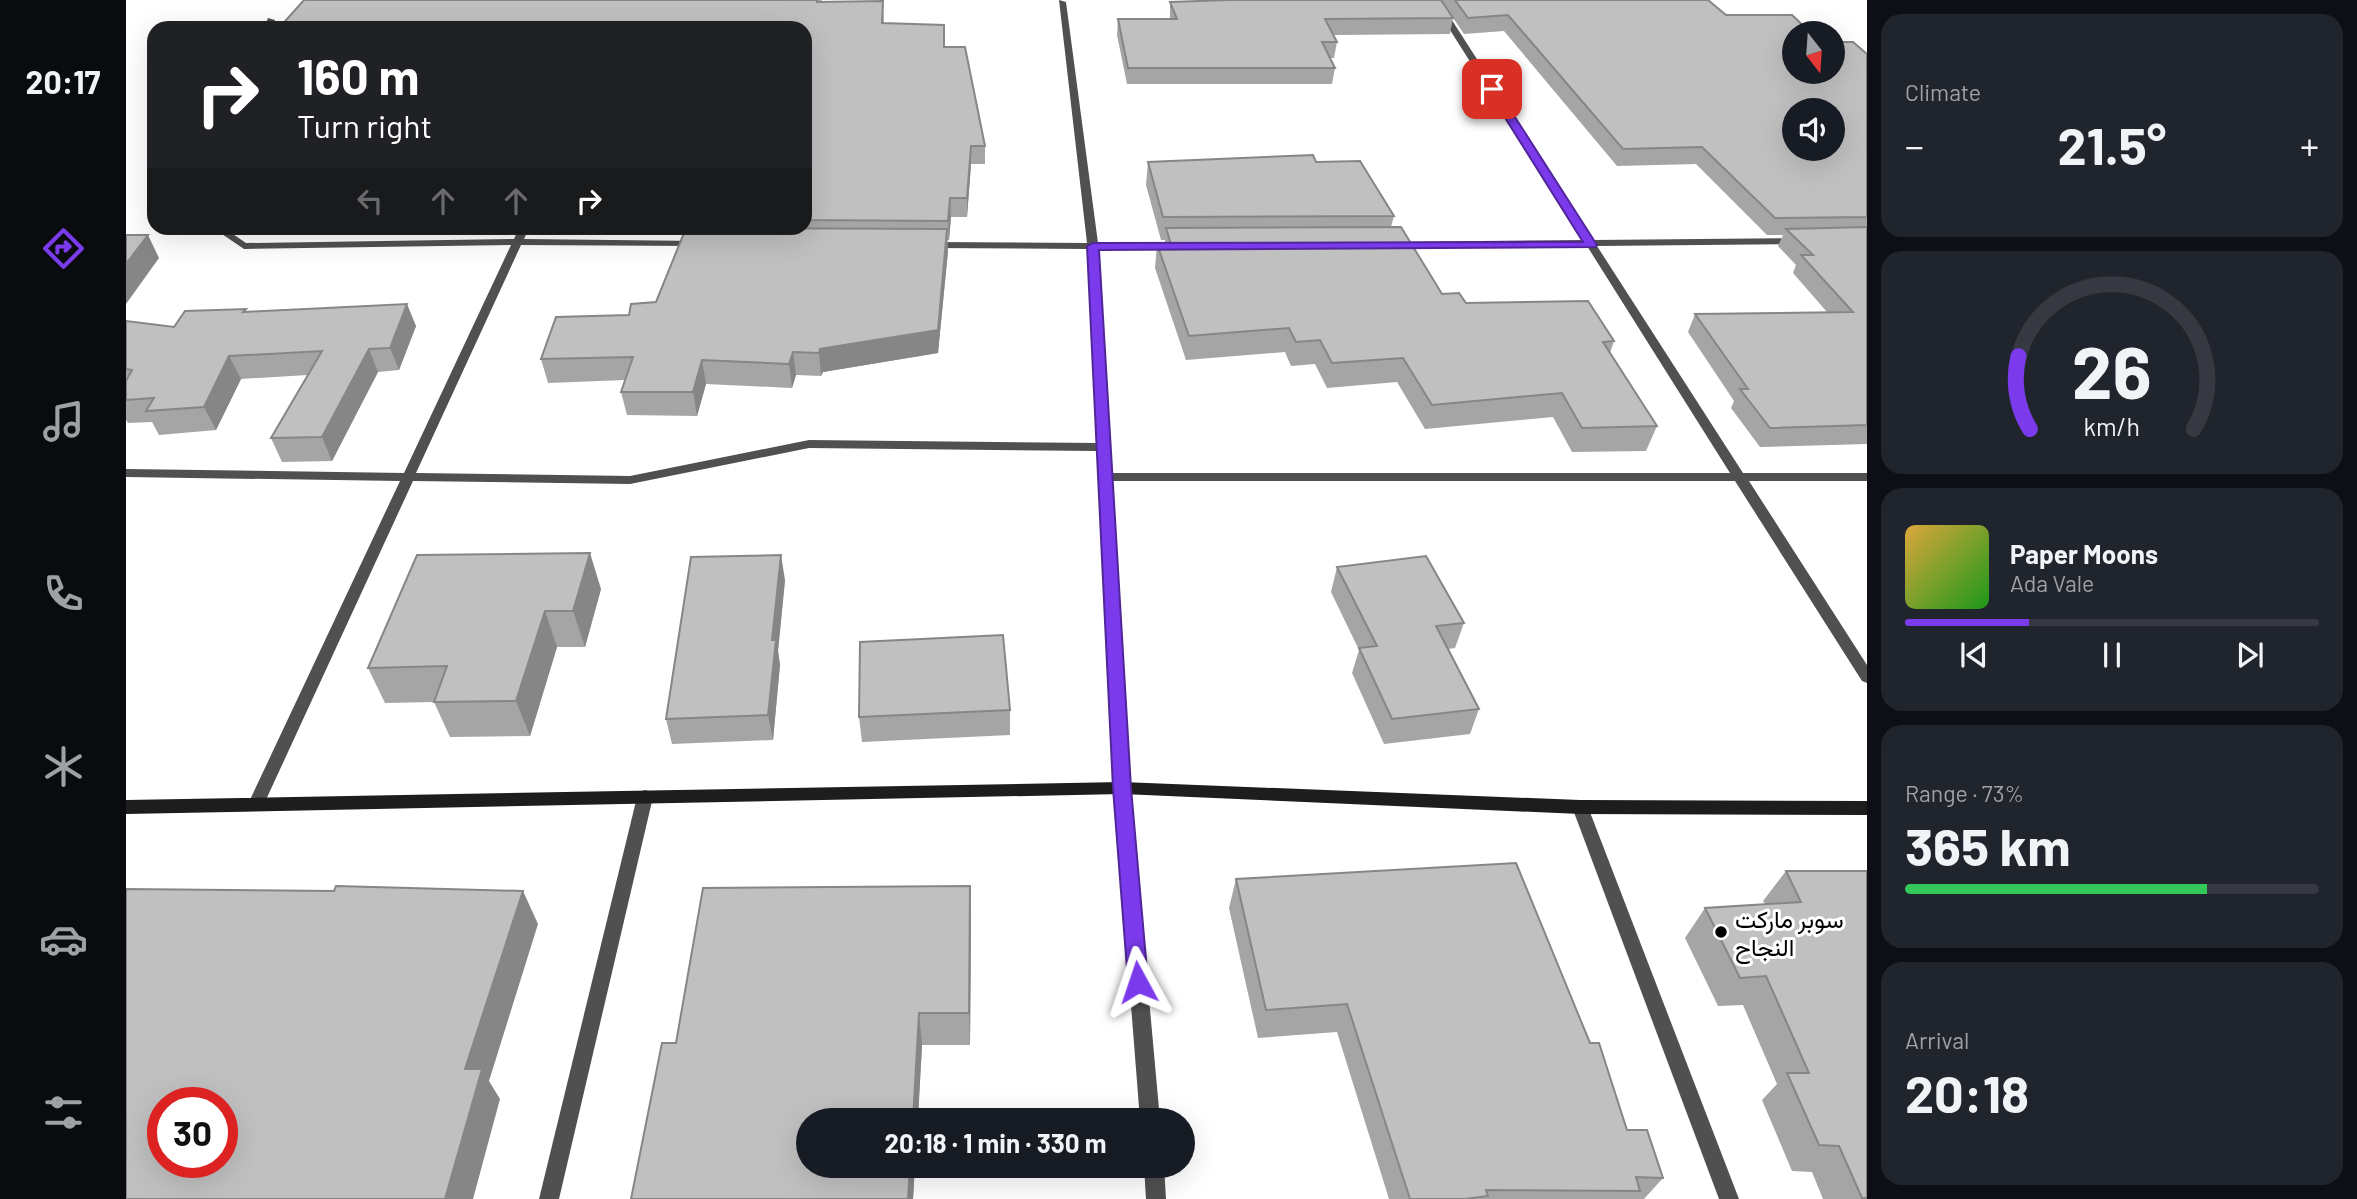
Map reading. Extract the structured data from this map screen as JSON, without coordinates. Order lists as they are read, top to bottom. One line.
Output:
{"places":["سوبر ماركت النجاح"],"north":"bottom","page":{"tabs":"20:17","tile":["Climate",["Range · 73%","365 km"],["Arrival","20:18"]],"turn":["160 m","Turn right"],"heat":["−","21.5°","+"],"song":["Paper Moons","Ada Vale"],"limit":"30","trip":"20:18 · 1 min · 330 m","gauge":["26","km/h"]}}
